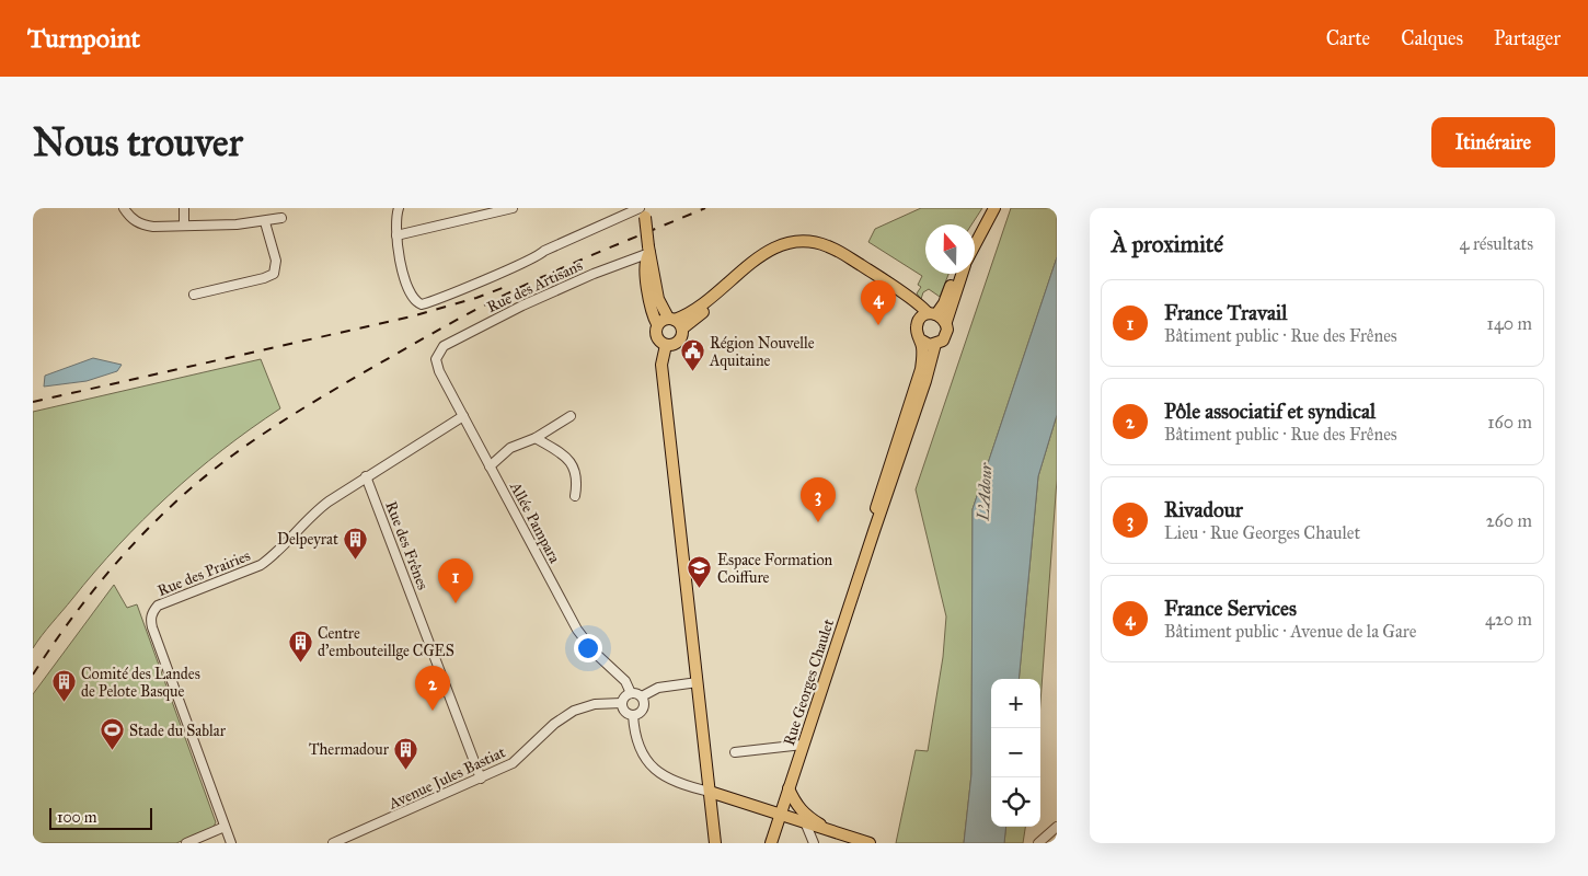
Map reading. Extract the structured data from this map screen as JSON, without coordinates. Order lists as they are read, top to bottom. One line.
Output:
{"streets":{"main road":["Rue Georges Chaulet"],"street":["Rue des Artisans","Allée Pampara","Rue des Frênes","Rue des Prairies","Avenue Jules Bastiat"]},"crossings":[["Rue des Artisans","Allée Pampara"],["Allée Pampara","Rue des Prairies"],["Allée Pampara","Avenue Jules Bastiat"],["Rue des Frênes","Rue des Prairies"],["Rue des Frênes","Avenue Jules Bastiat"]],"water":["L'Adour"],"places":{"public building":["Région Nouvelle Aquitaine"],"building":["Delpeyrat","Centre d'embouteillge CGES","Comité des Landes de Pelote Basque","Thermadour"],"school or university":["Espace Formation Coiffure"],"sports":["Stade du Sablar"]},"scale_bar":"100 m","north":"top","page":{"header":"Turnpoint","nav":["Carte","Calques","Partager"],"buttons":"Itinéraire","title":"Nous trouver","heading":["À proximité","4 résultats"],"list":[{"mark":"1","name":"France Travail","note":"Bâtiment public · Rue des Frênes","value":"140 m"},{"mark":"2","name":"Pôle associatif et syndical","note":"Bâtiment public · Rue des Frênes","value":"160 m"},{"mark":"3","name":"Rivadour","note":"Lieu · Rue Georges Chaulet","value":"260 m"},{"mark":"4","name":"France Services","note":"Bâtiment public · Avenue de la Gare","value":"420 m"}],"pins":["4","3","1","2"],"map_buttons":["+","−"],"scale":"100 m"}}
